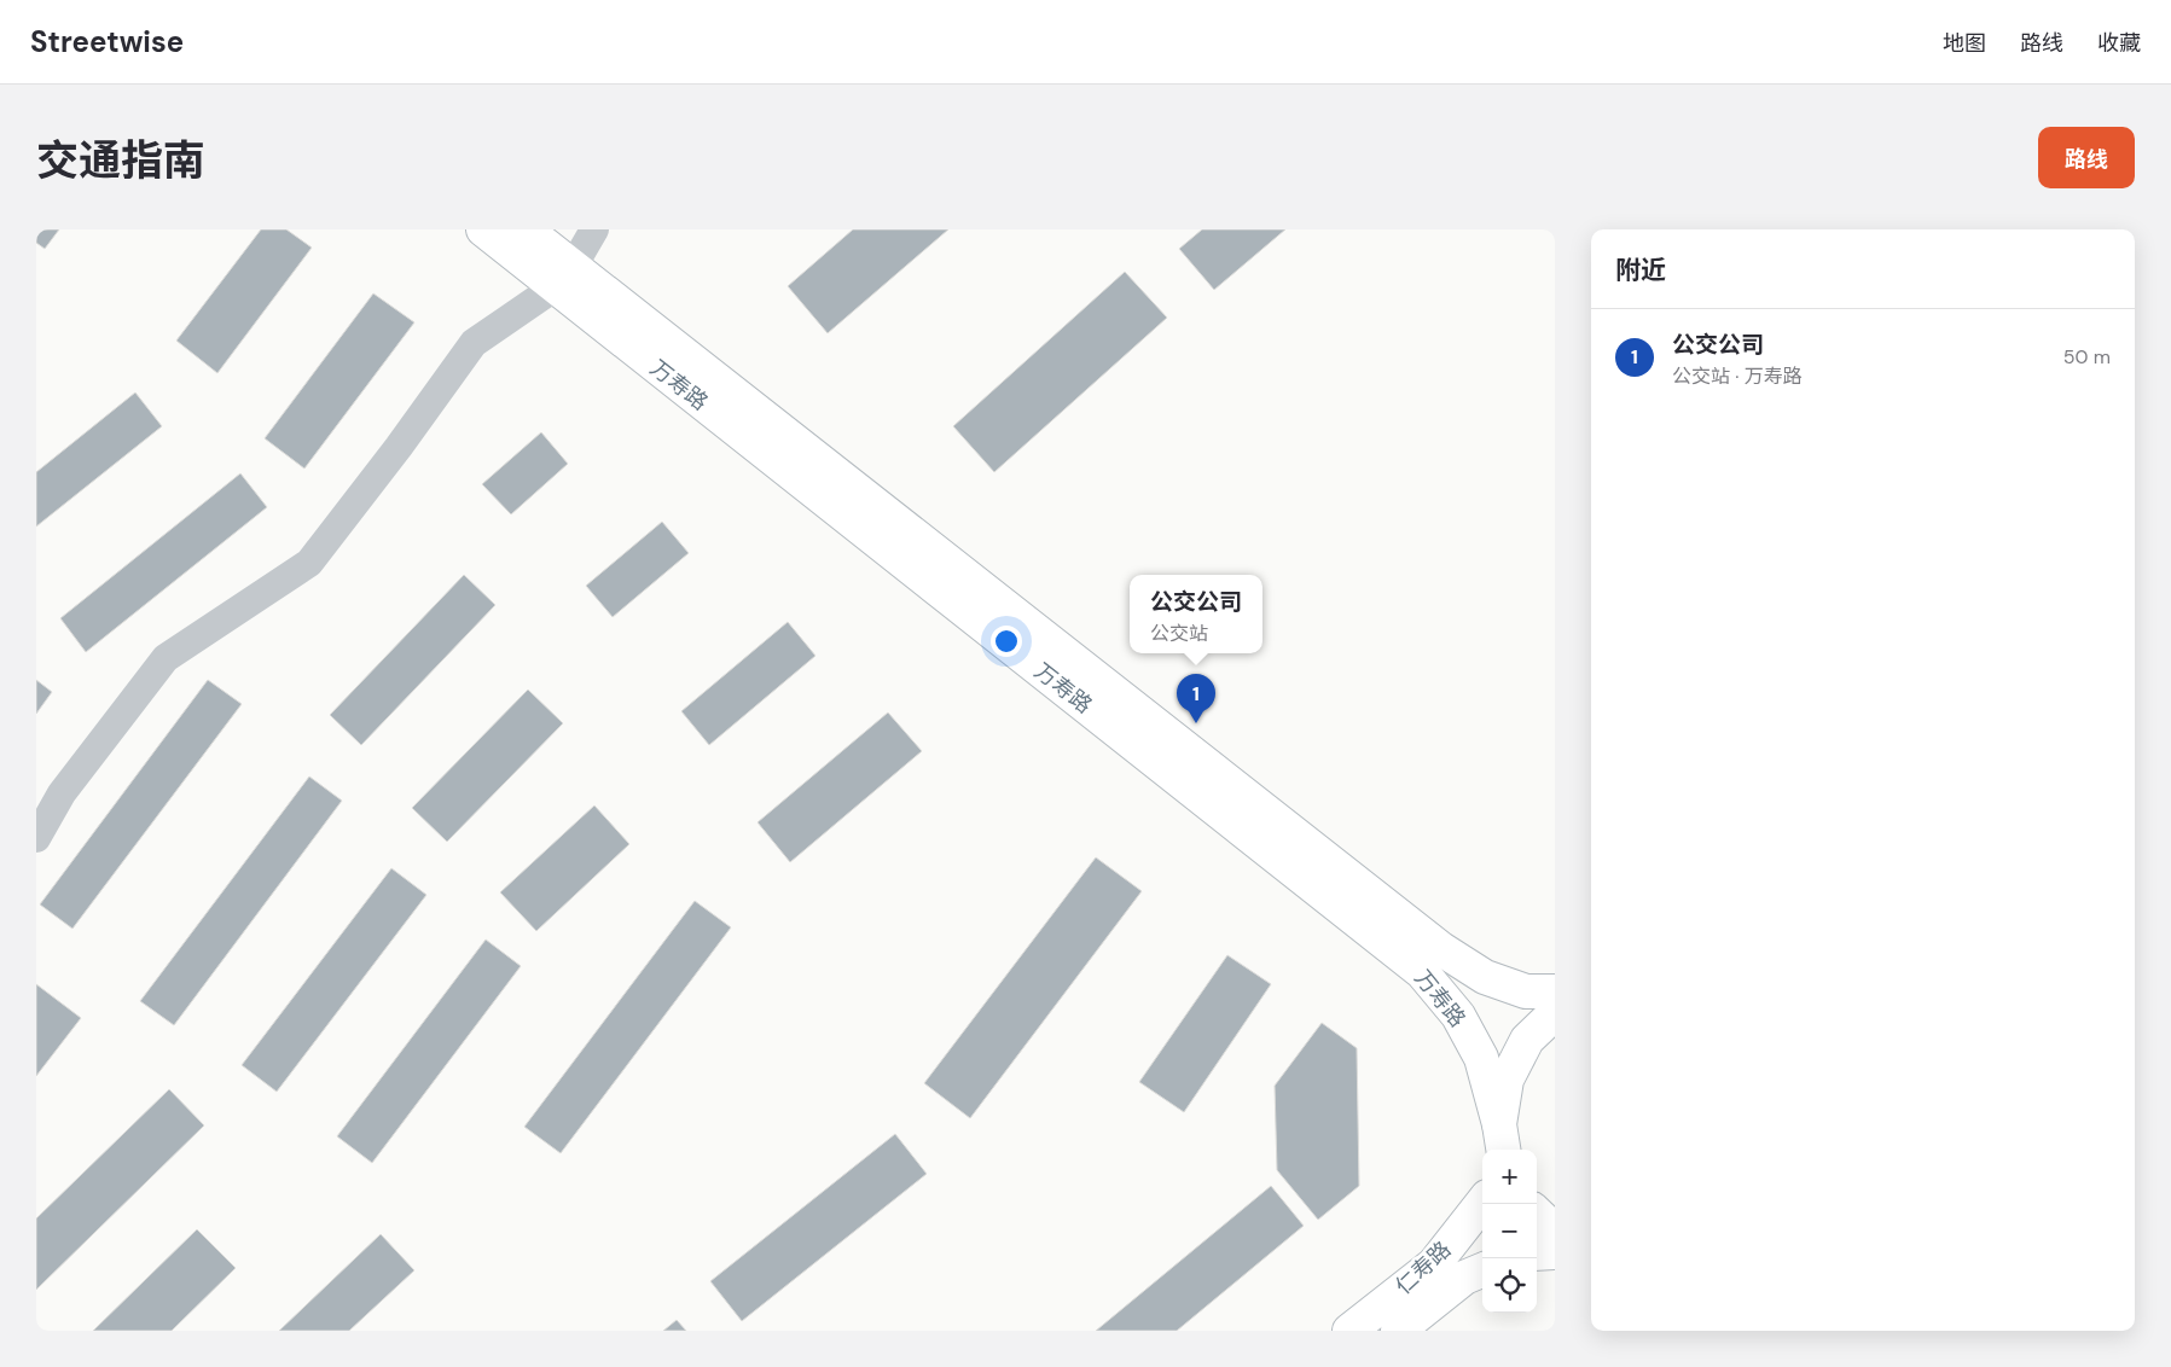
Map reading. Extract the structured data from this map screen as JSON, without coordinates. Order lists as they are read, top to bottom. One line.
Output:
{"streets":{"main road":["万寿路","仁寿路"]},"page":{"header":"Streetwise","nav":["地图","路线","收藏"],"title":"交通指南","buttons":"路线","heading":"附近","list":[{"mark":"1","name":"公交公司","note":"公交站 · 万寿路","value":"50 m"}],"popup":["公交公司","公交站"],"pins":"1","map_buttons":["+","−"]}}
